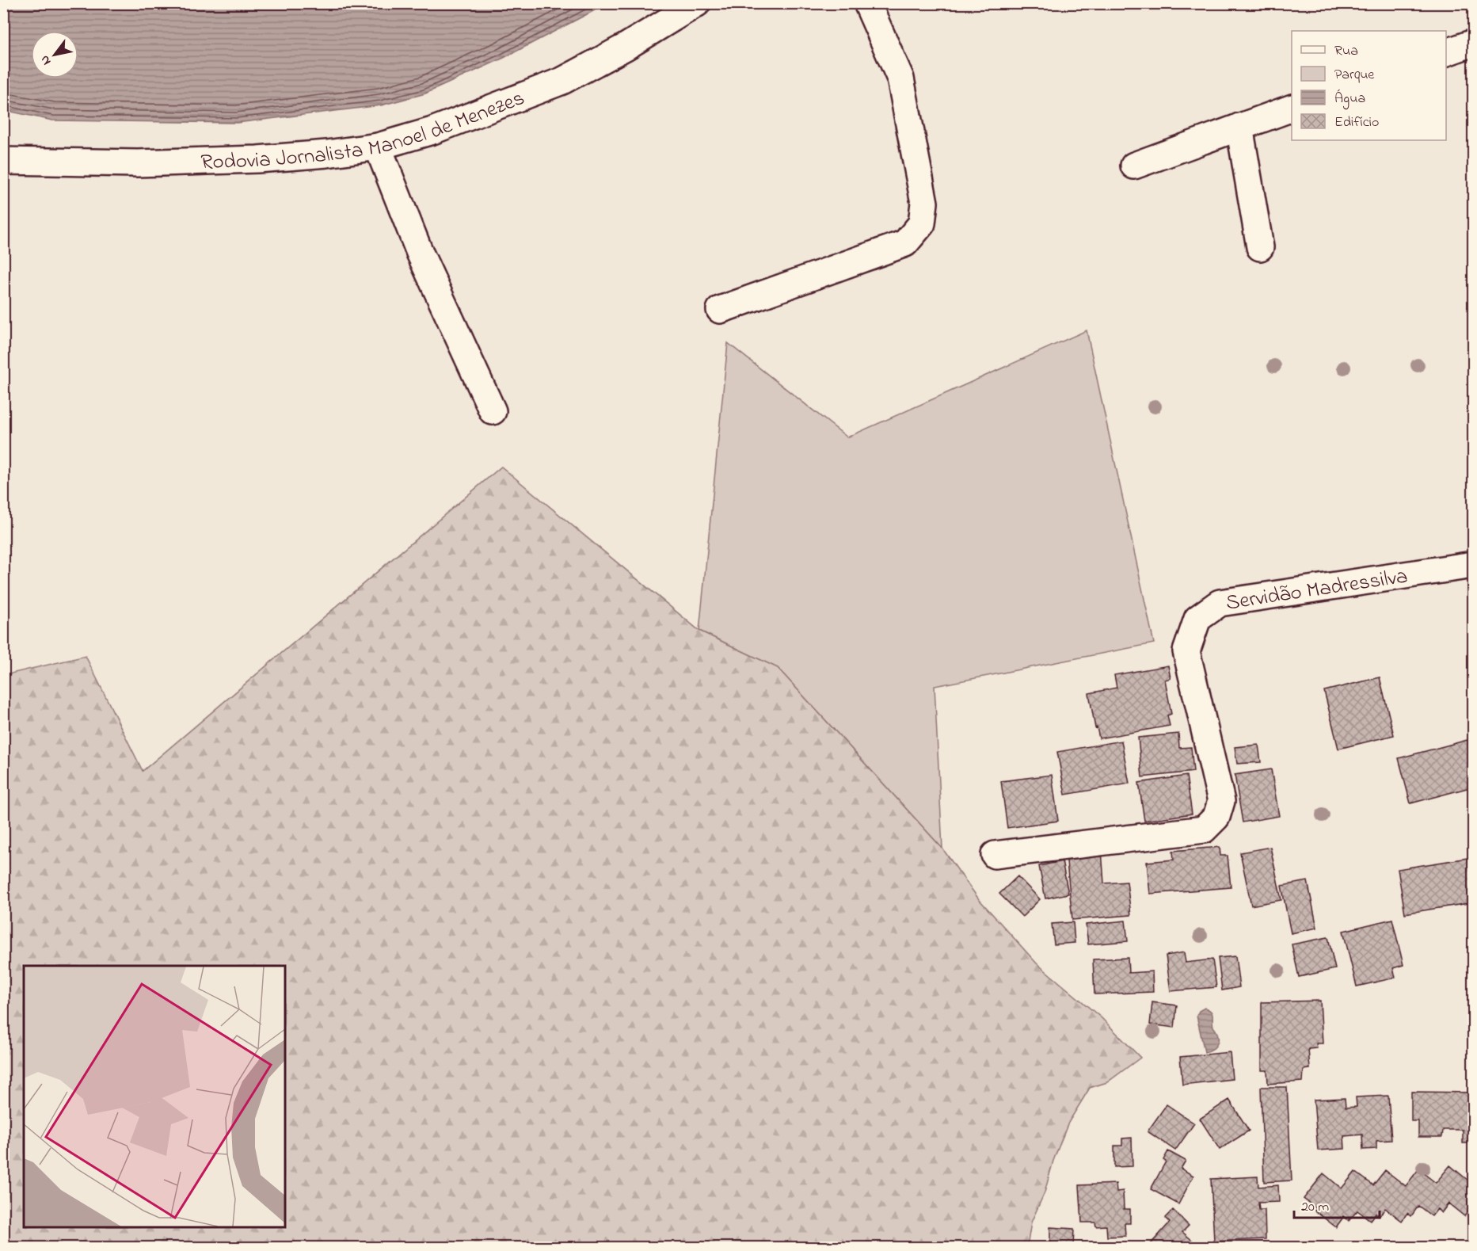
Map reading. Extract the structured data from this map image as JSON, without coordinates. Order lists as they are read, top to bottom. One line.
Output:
{"streets":{"street":["Rodovia Jornalista Manoel de Menezes","Servidão Madressilva"]},"legend":["Rua","Parque","Água","Edifício"],"scale_bar":"20 m","north":"bottom left"}
